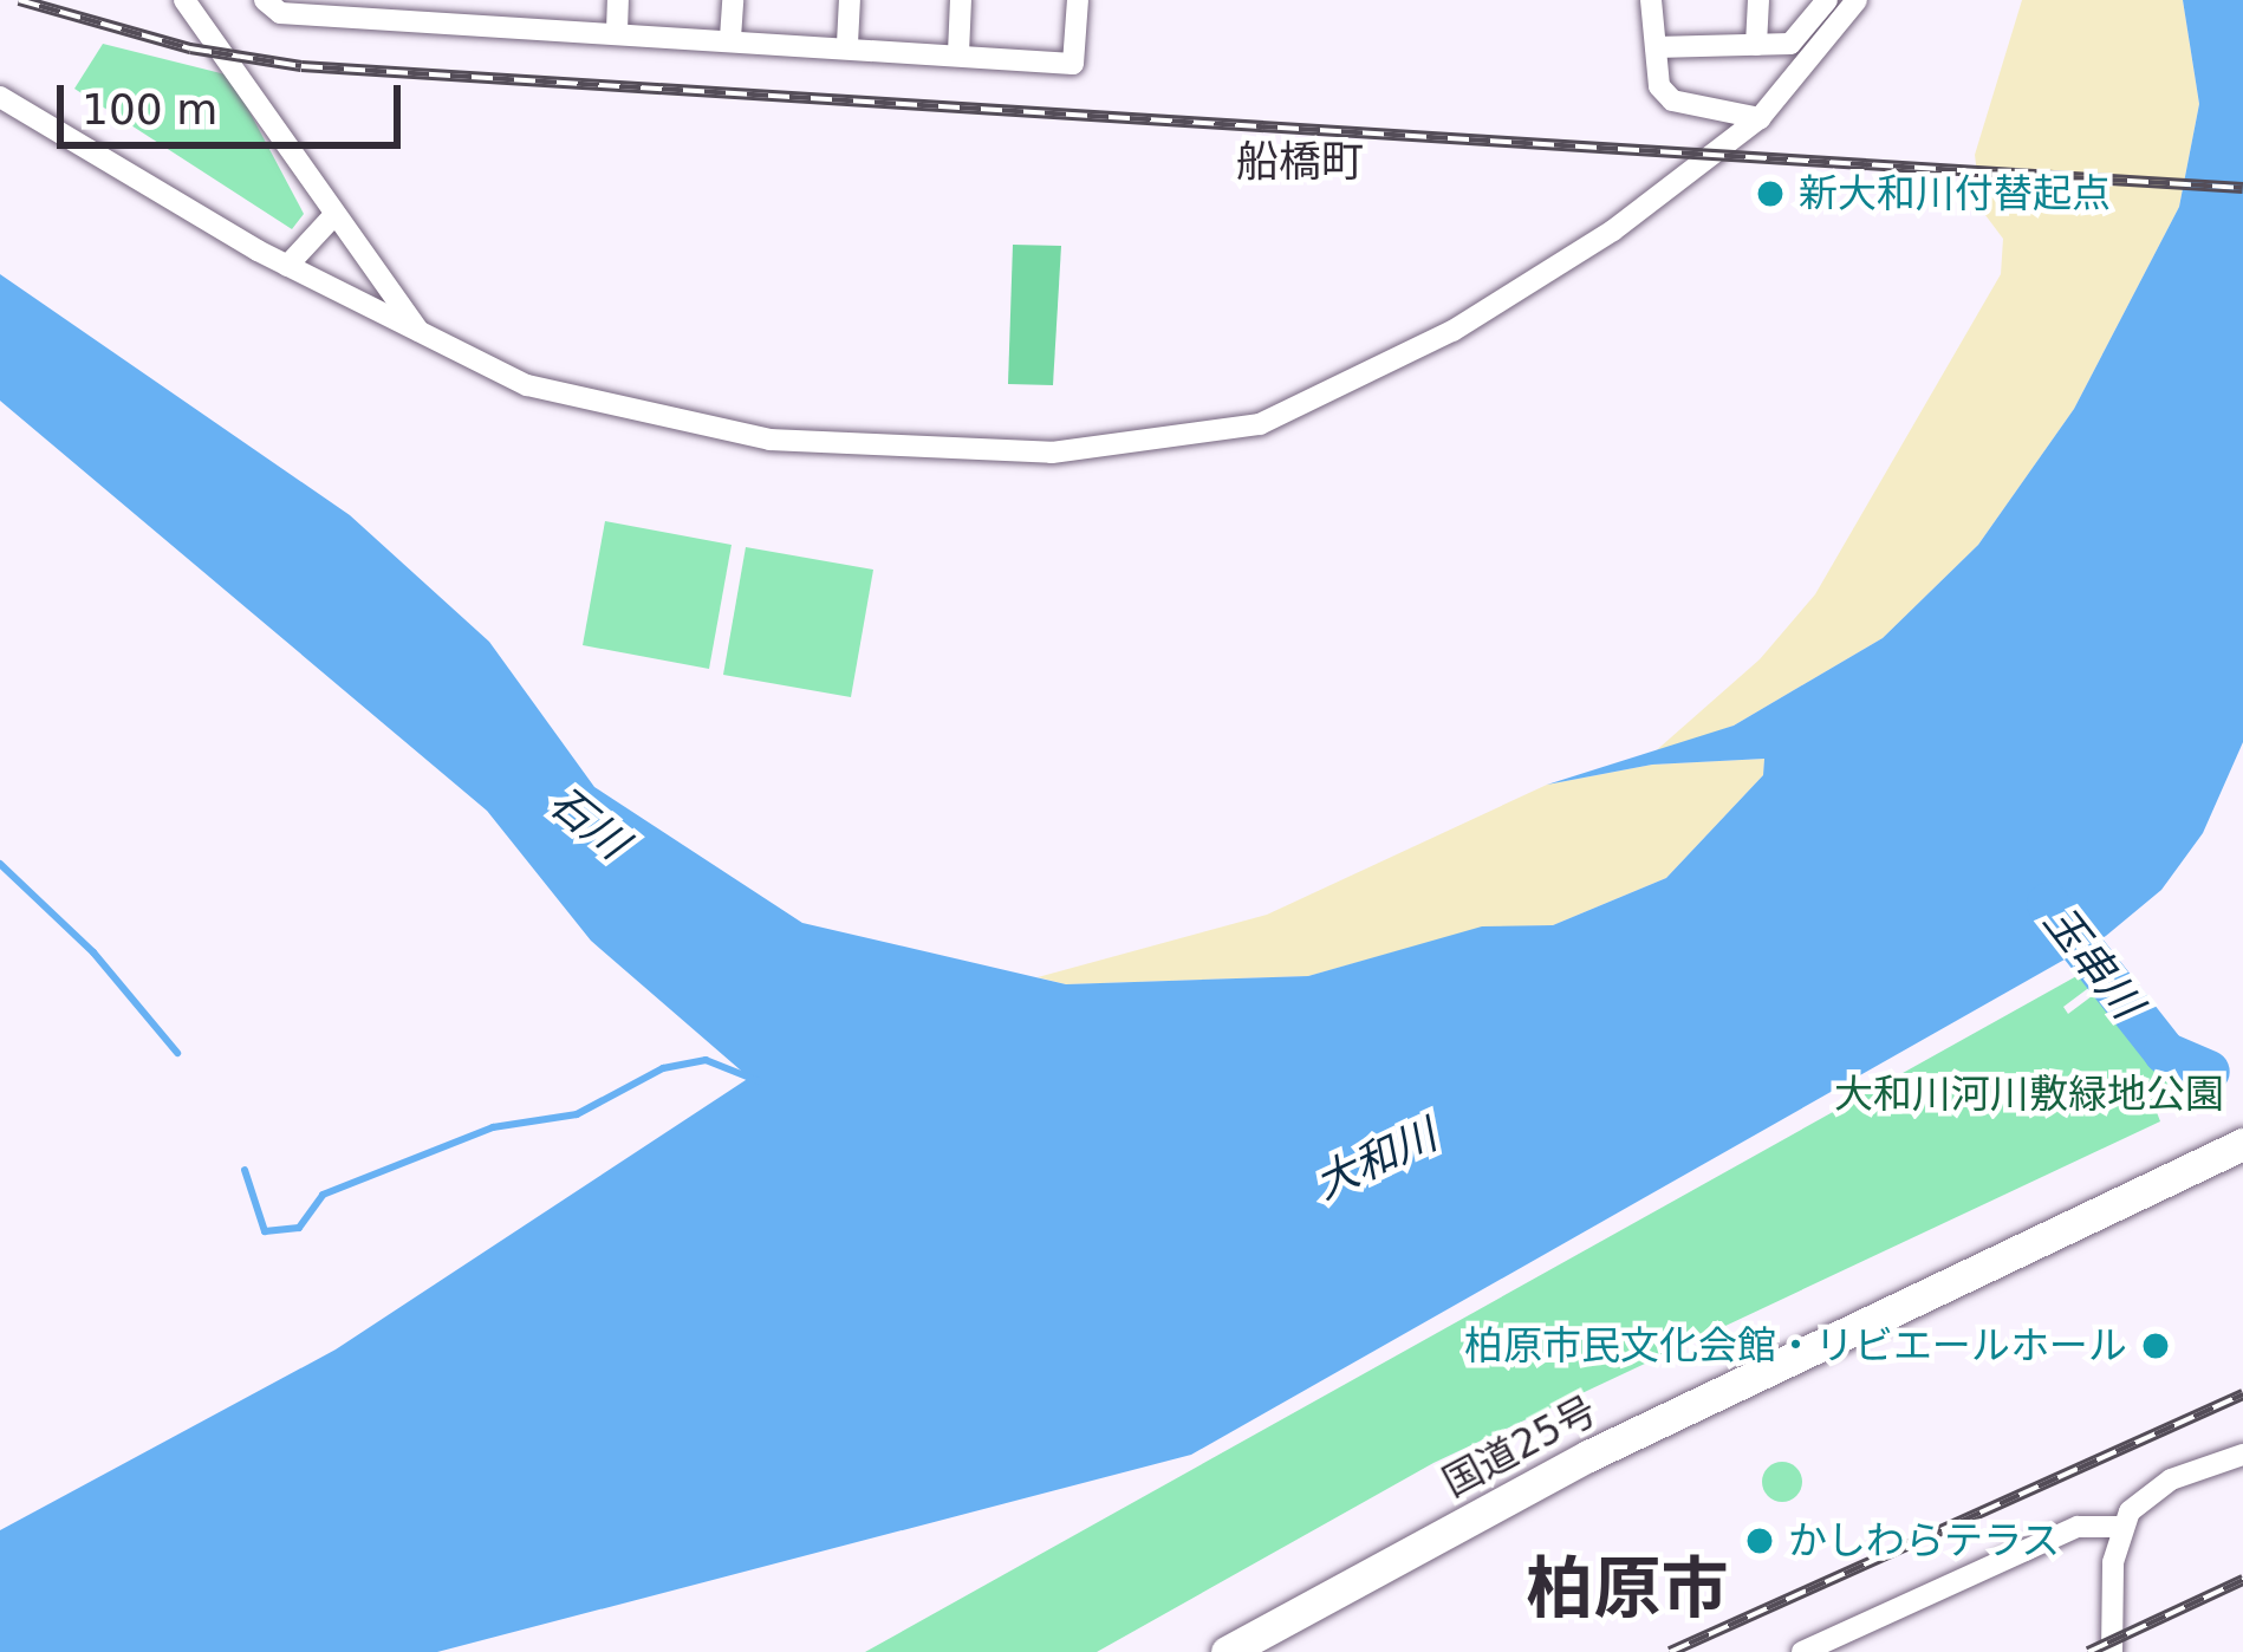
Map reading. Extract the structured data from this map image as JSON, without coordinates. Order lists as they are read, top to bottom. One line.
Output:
{"streets":{"highway":["国道25号"]},"districts":["船橋町","柏原市"],"water":["石川","玉串川","大和川"],"parks":["大和川河川敷緑地公園"],"places":["新大和川付替起点","柏原市民文化会館・リビエールホール","かしわらテラス"],"scale_bar":"100 m"}
